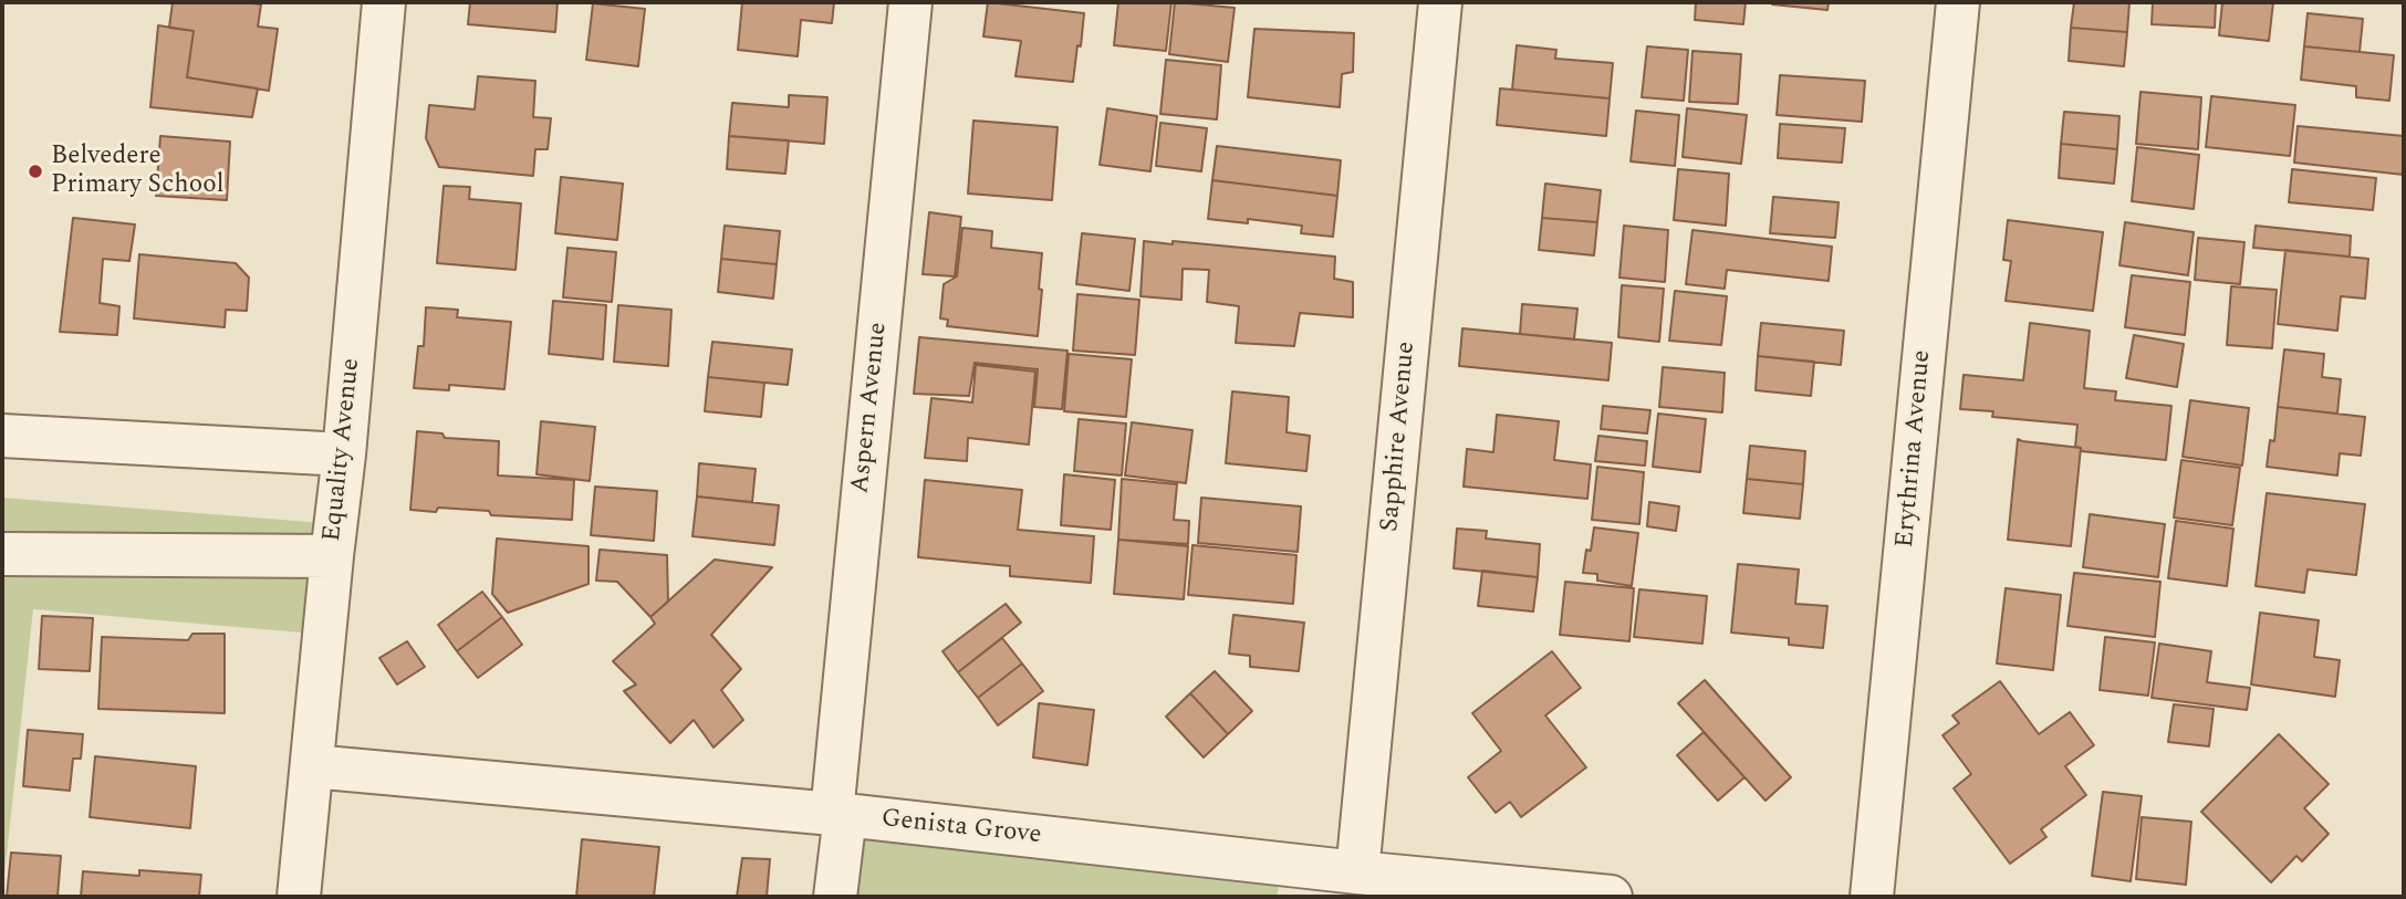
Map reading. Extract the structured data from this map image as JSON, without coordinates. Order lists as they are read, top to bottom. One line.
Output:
{"streets":{"street":["Aspern Avenue","Sapphire Avenue","Erythrina Avenue","Equality Avenue","Genista Grove"]},"crossings":[["Aspern Avenue","Genista Grove"],["Sapphire Avenue","Genista Grove"],["Equality Avenue","Genista Grove"]],"places":["Belvedere Primary School"]}
